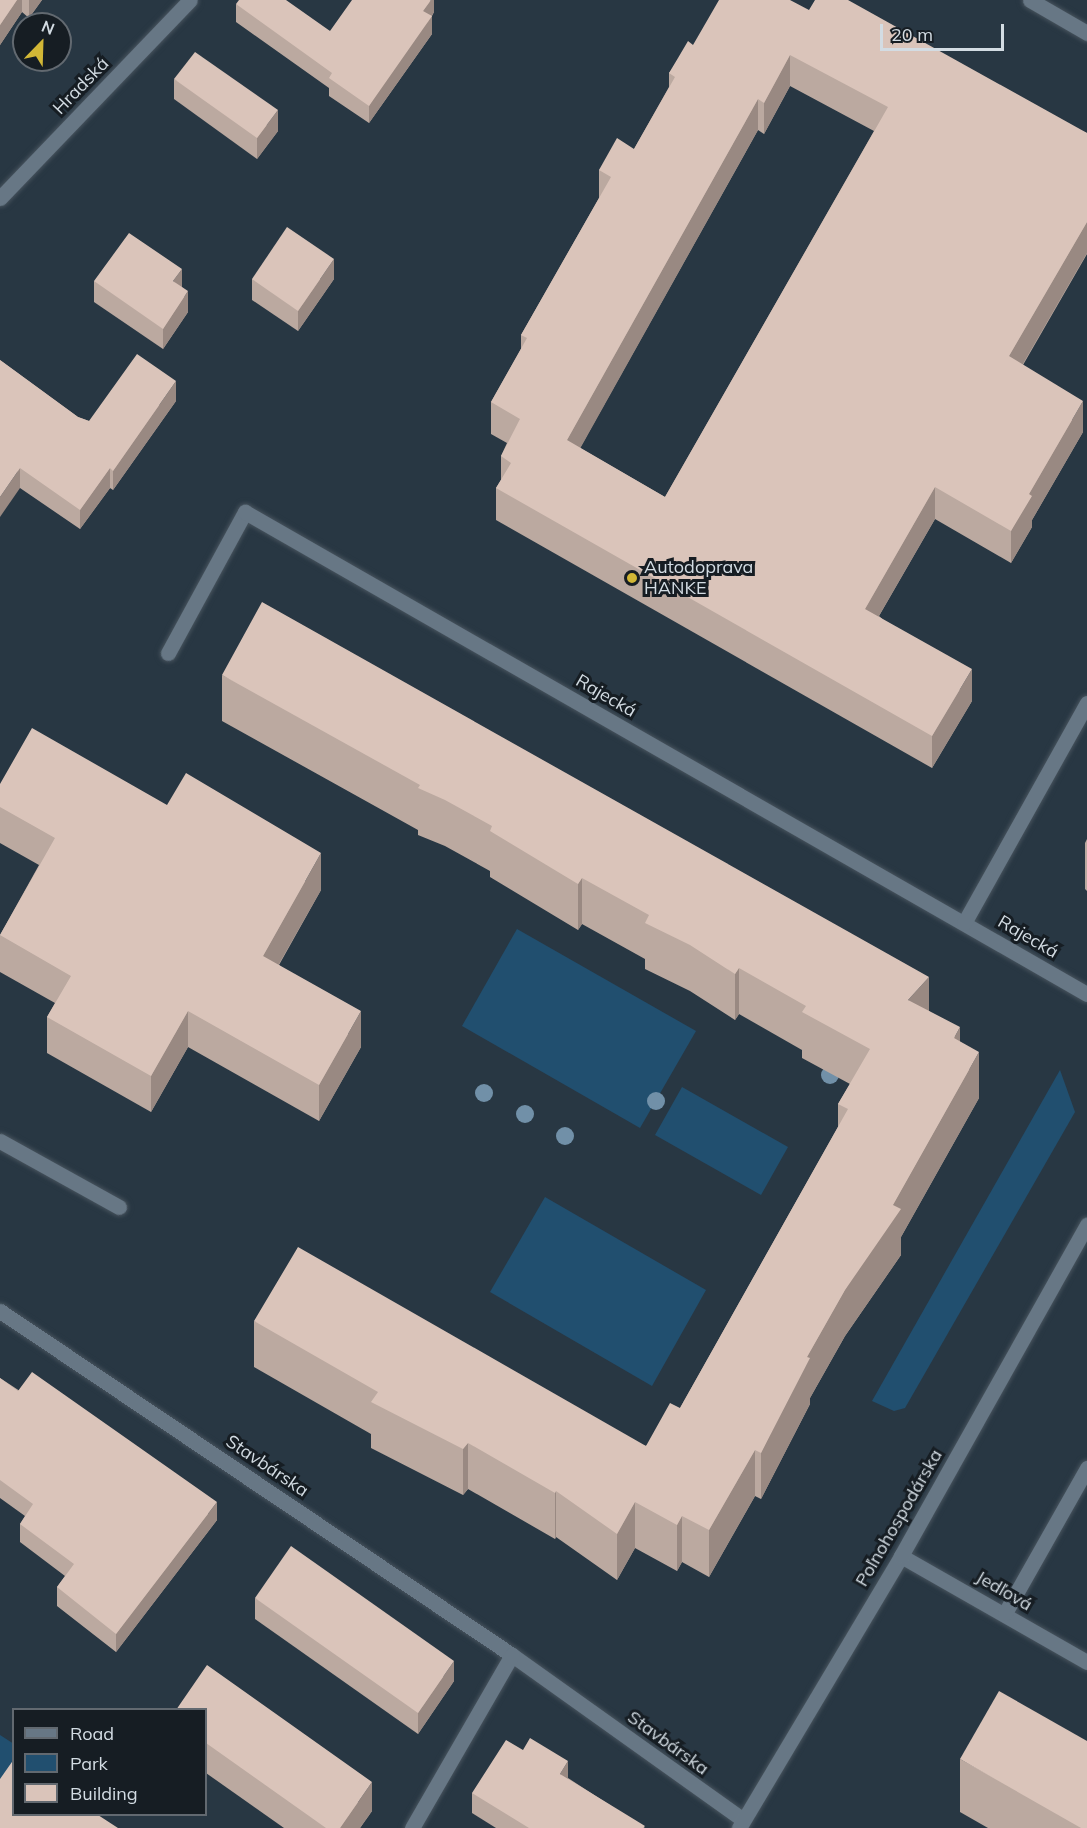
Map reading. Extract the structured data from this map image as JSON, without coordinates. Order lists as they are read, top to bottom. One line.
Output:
{"streets":{"street":["Hradská","Rajecká","Stavbárska","Poľnohospodárska","Jedľová"]},"crossings":[["Stavbárska","Poľnohospodárska"],["Poľnohospodárska","Jedľová"]],"places":["Autodoprava HANKE"],"legend":["Road","Park","Building"],"scale_bar":"20 m","north":"top right"}
